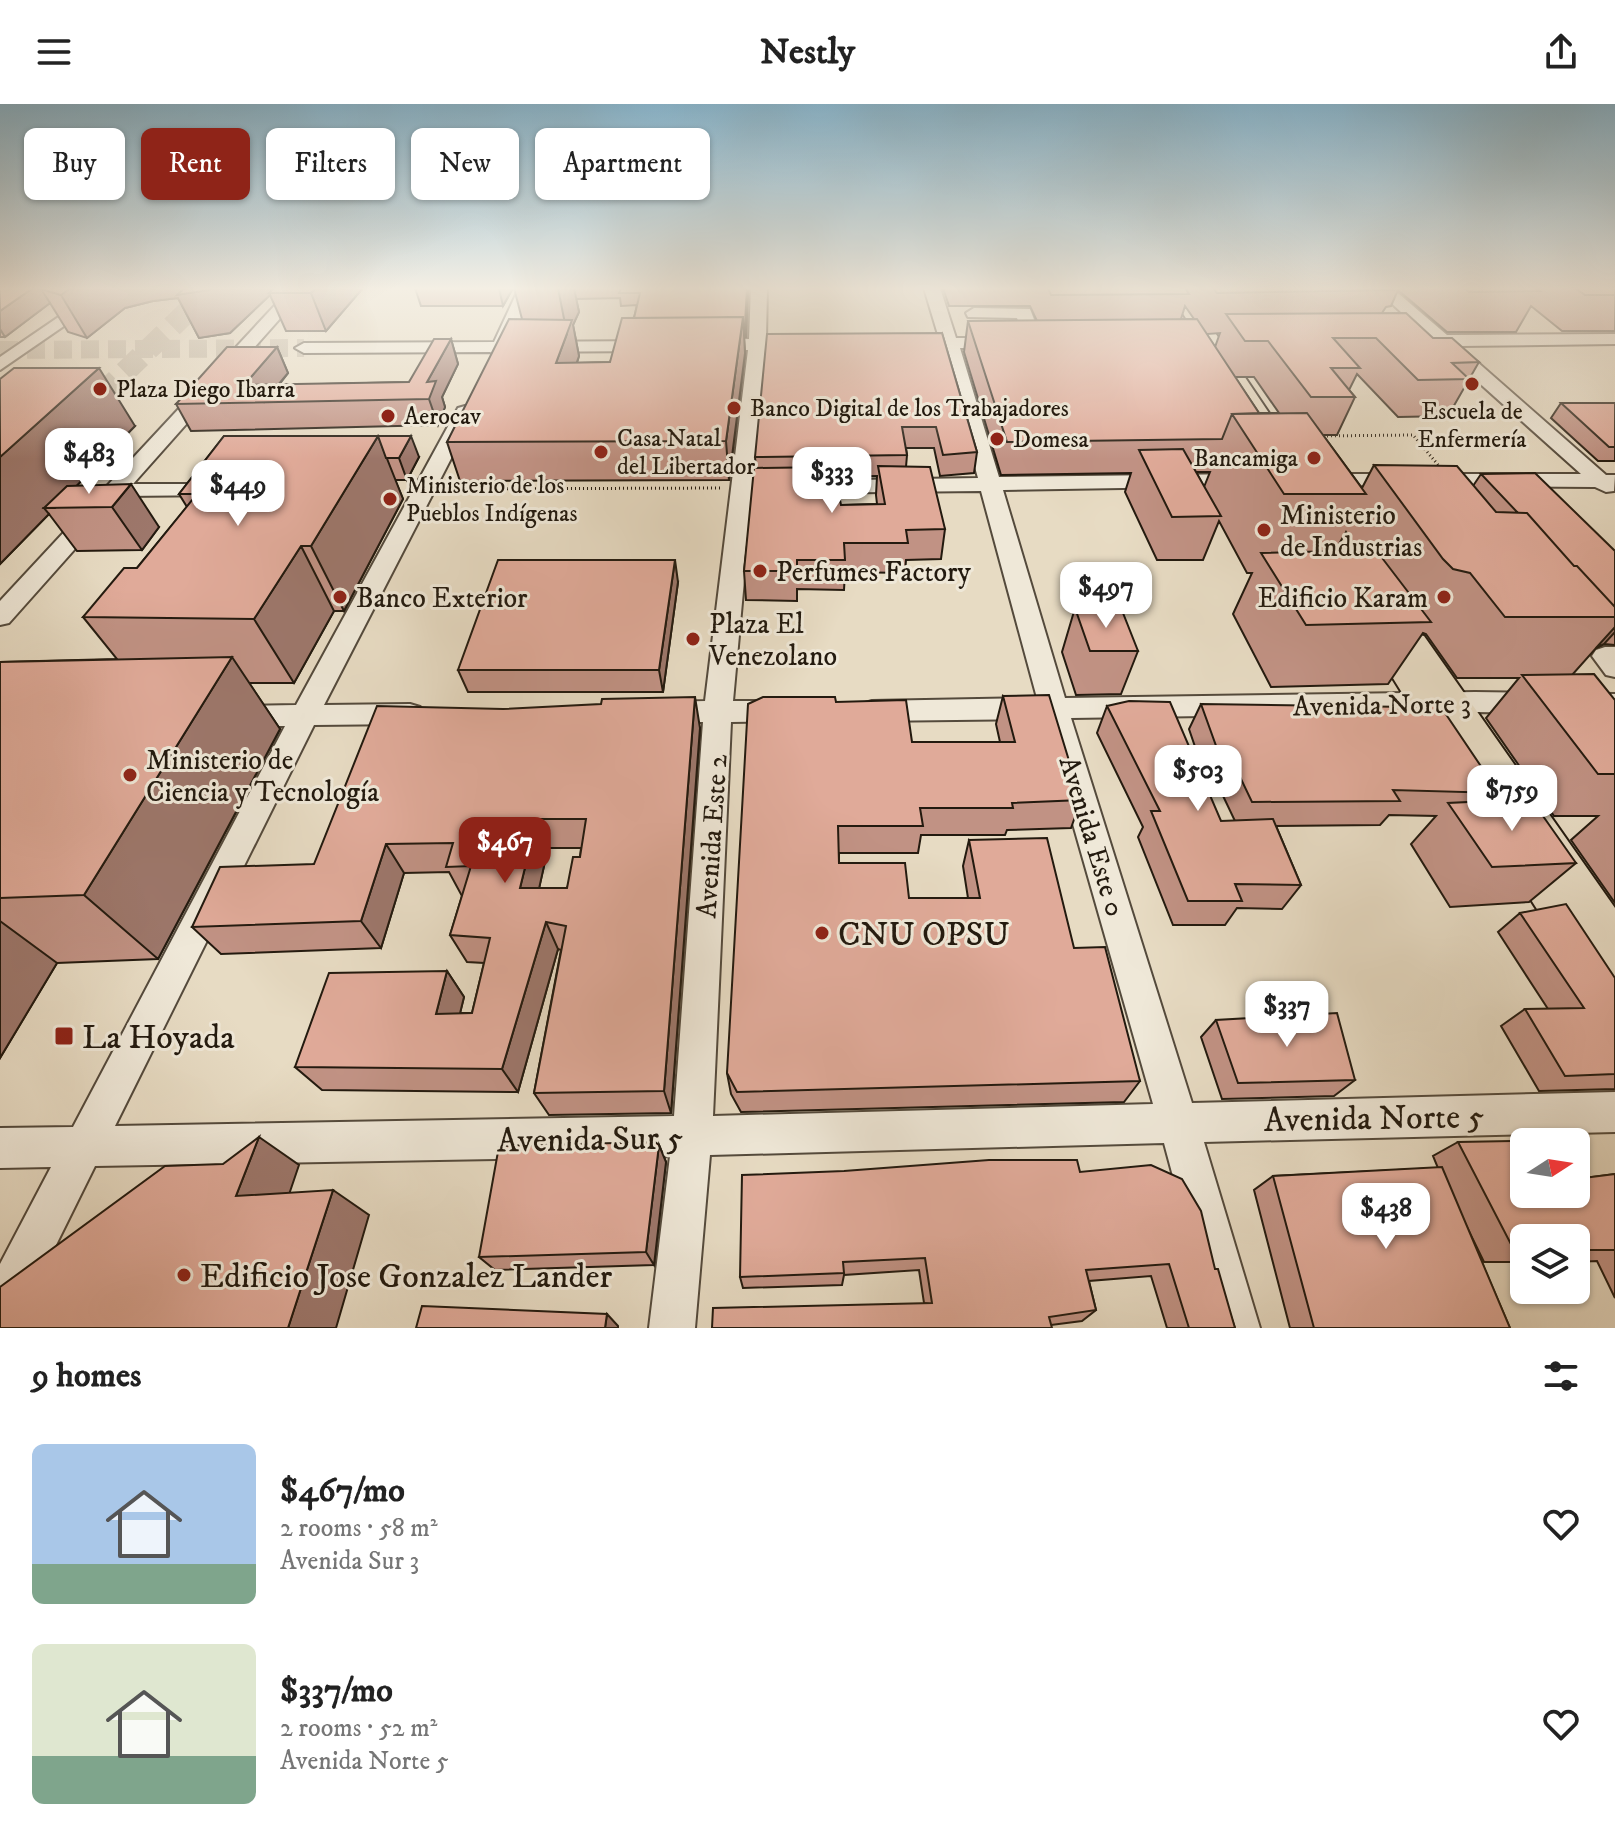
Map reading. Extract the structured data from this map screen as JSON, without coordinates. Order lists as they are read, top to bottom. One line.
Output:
{"streets":{"street":["Avenida Norte 3","Avenida Este 2","Avenida Este 0","Avenida Norte 5","Avenida Sur 5"]},"crossings":[["Avenida Norte 3","Avenida Este 0"],["Avenida Este 2","Avenida Sur 5"],["Avenida Este 0","Avenida Norte 5"],["Avenida Este 0","Avenida Sur 5"],["Avenida Norte 5","Avenida Sur 5"]],"places":{"other":["Escuela de Enfermería","Plaza Diego Ibarra","Banco Digital de los Trabajadores","Aerocav","Domesa","Casa Natal del Libertador","Bancamiga","Ministerio de los Pueblos Indígenas","Ministerio de Industrias","Perfumes Factory","Banco Exterior","Edificio Karam","Plaza El Venezolano","Ministerio de Ciencia y Tecnología","CNU OPSU","Edificio Jose Gonzalez Lander"],"transit":["La Hoyada"]},"north":"right","page":{"header":"Nestly","chip":["Buy","Rent","Filters","New","Apartment"],"price":["$483","$333","$449","$497","$503","$759","$467","$337","$438"],"heading":"9 homes","list":[{"name":"$467/mo","note":"2 rooms · 58 m² · Avenida Sur 3"},{"name":"$337/mo","note":"2 rooms · 52 m² · Avenida Norte 5"}]}}
